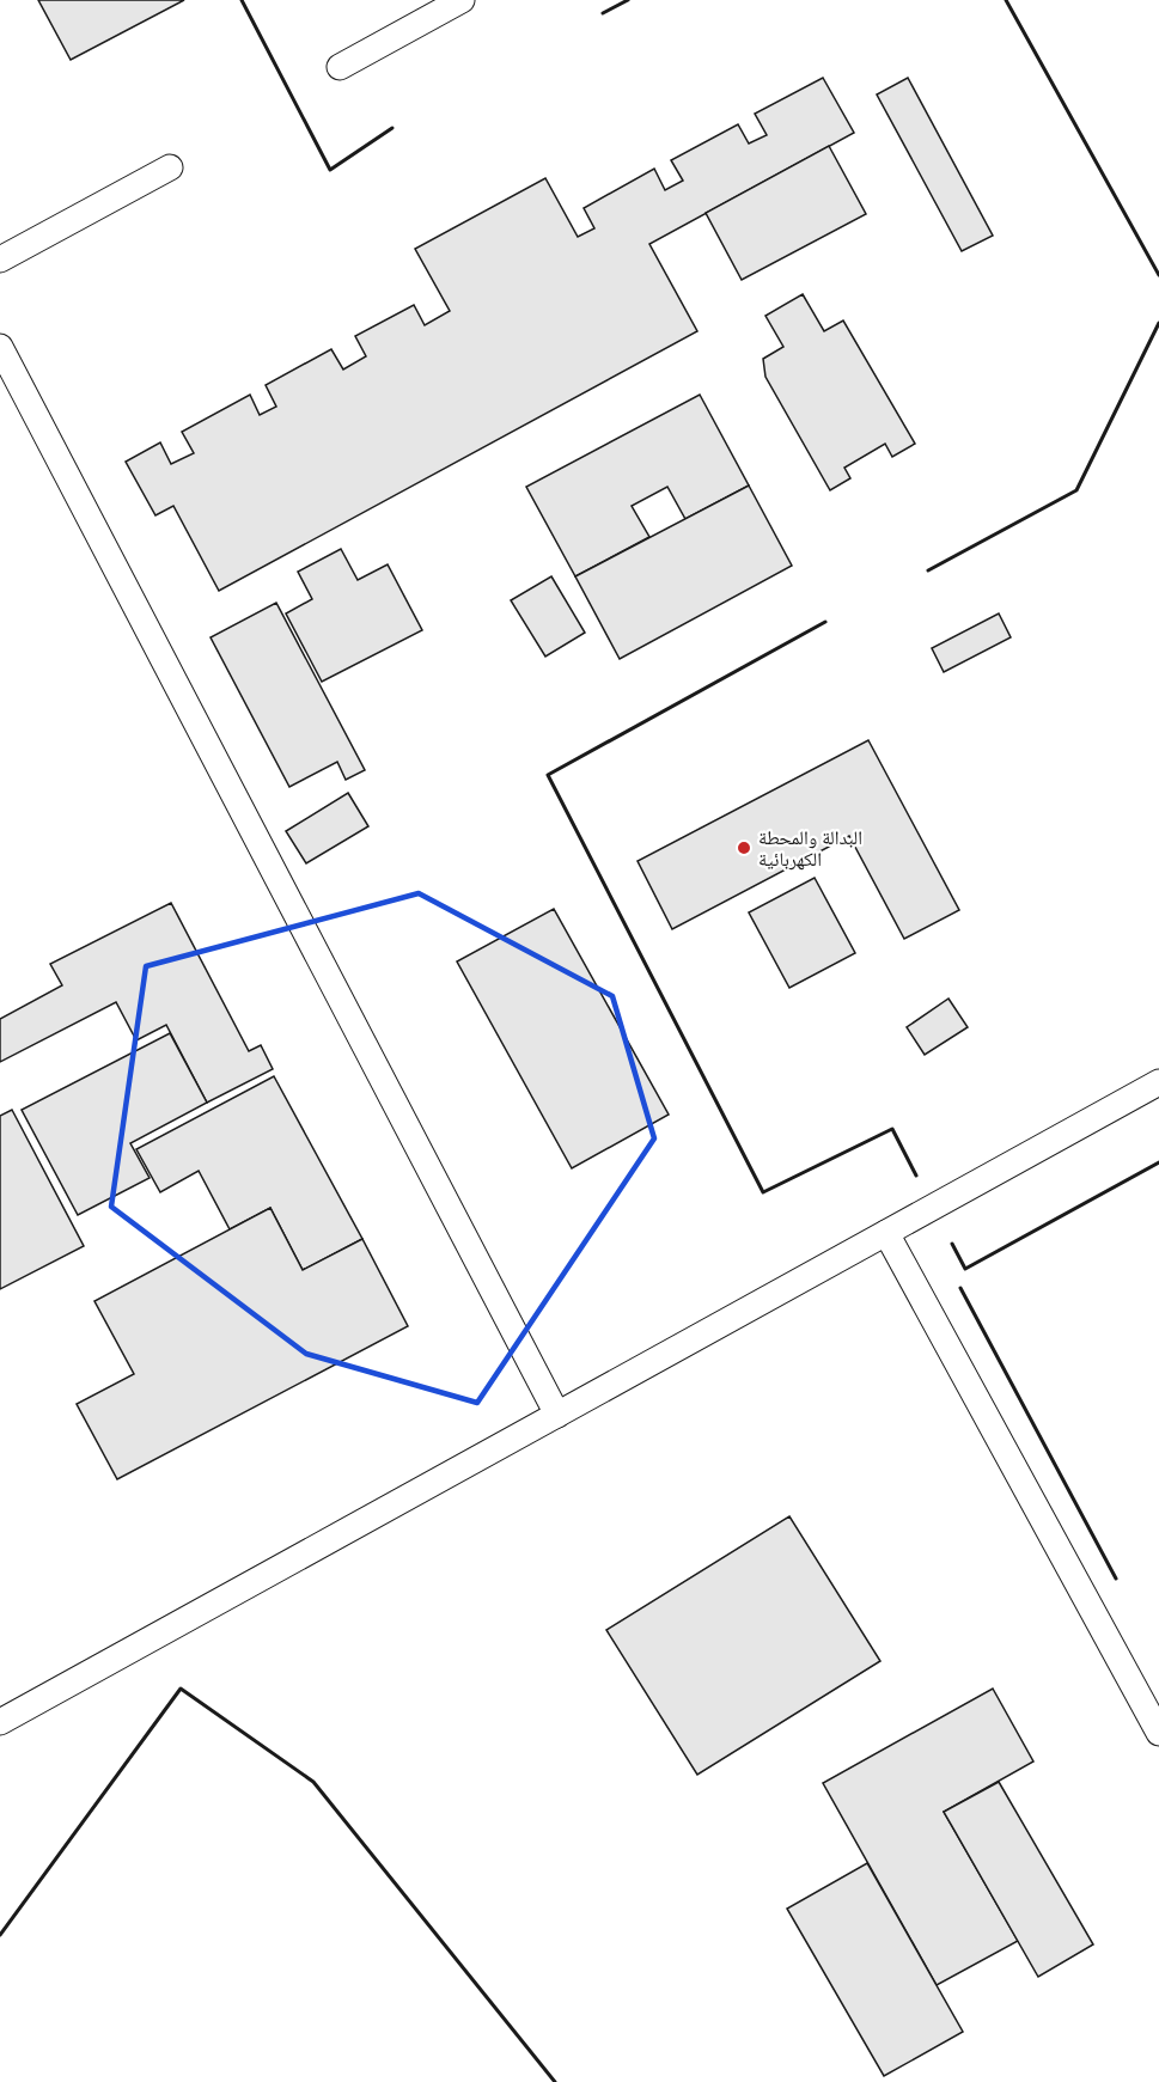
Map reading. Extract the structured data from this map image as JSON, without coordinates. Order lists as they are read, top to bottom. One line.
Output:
{"places":["البدالة والمحطة الكهربائية"]}
